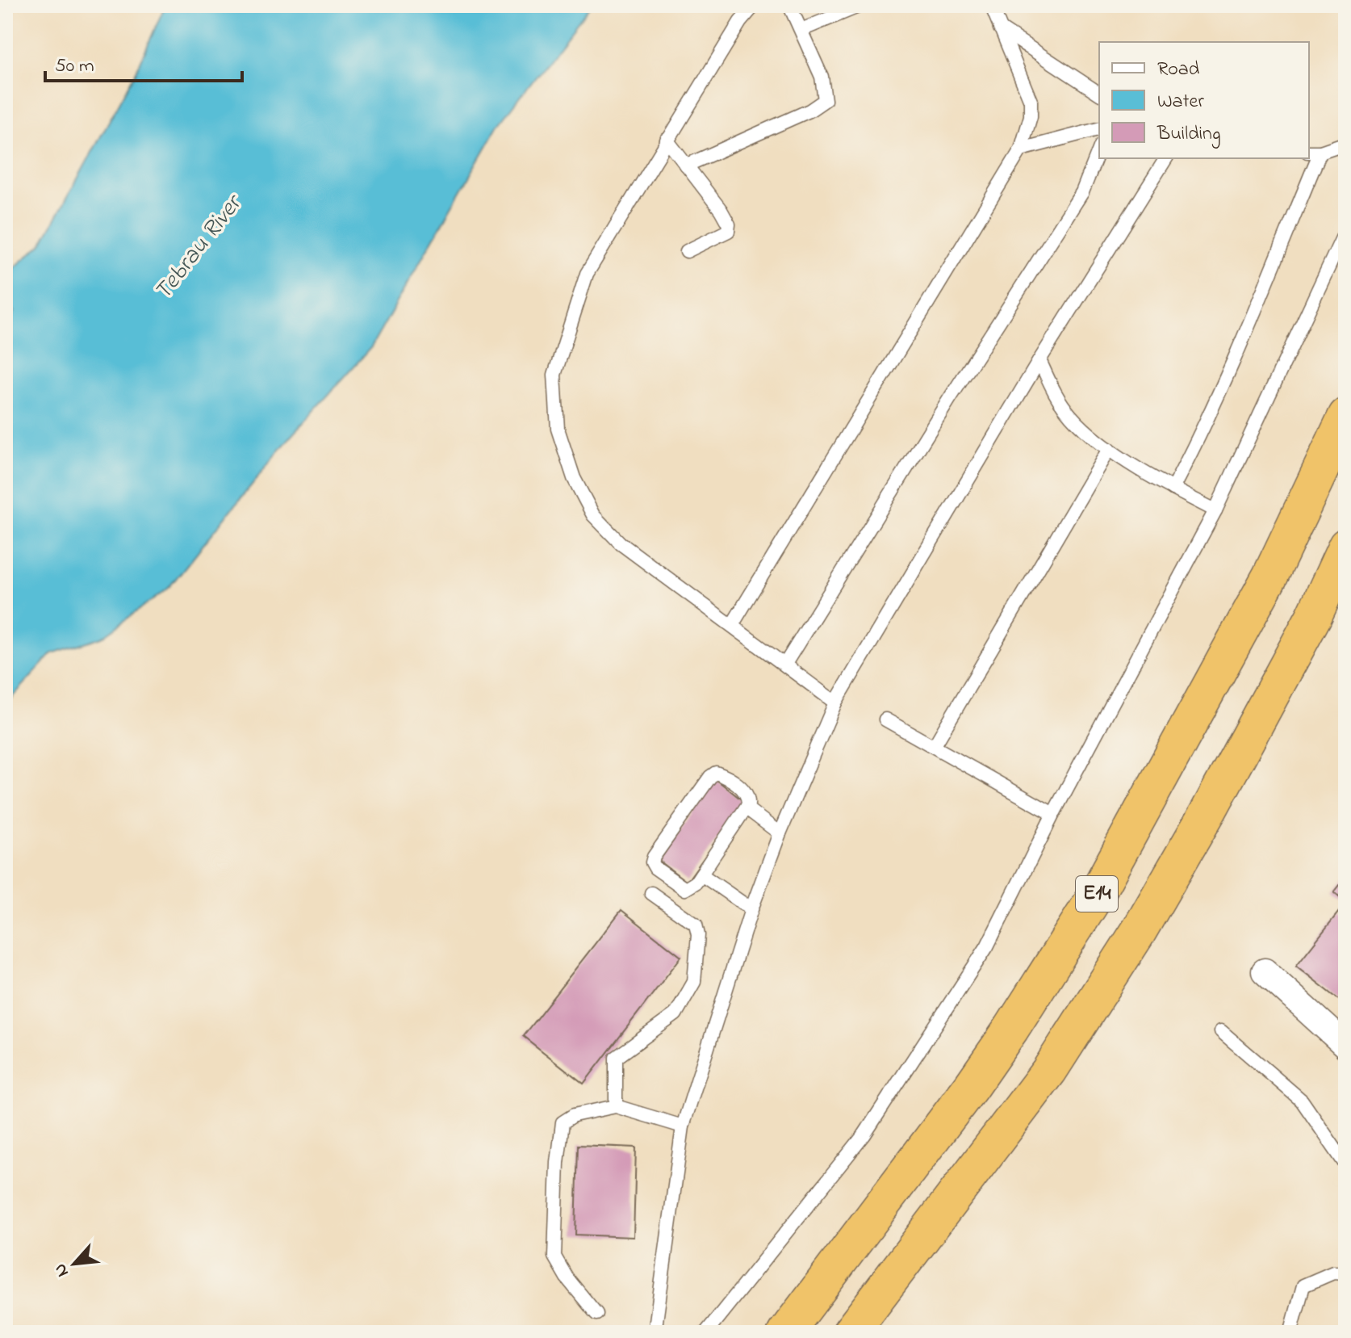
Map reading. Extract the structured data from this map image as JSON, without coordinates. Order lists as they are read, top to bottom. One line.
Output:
{"streets":{"highway":["E14"]},"water":["Tebrau River"],"legend":["Road","Water","Building"],"scale_bar":"50 m","north":"bottom left"}
